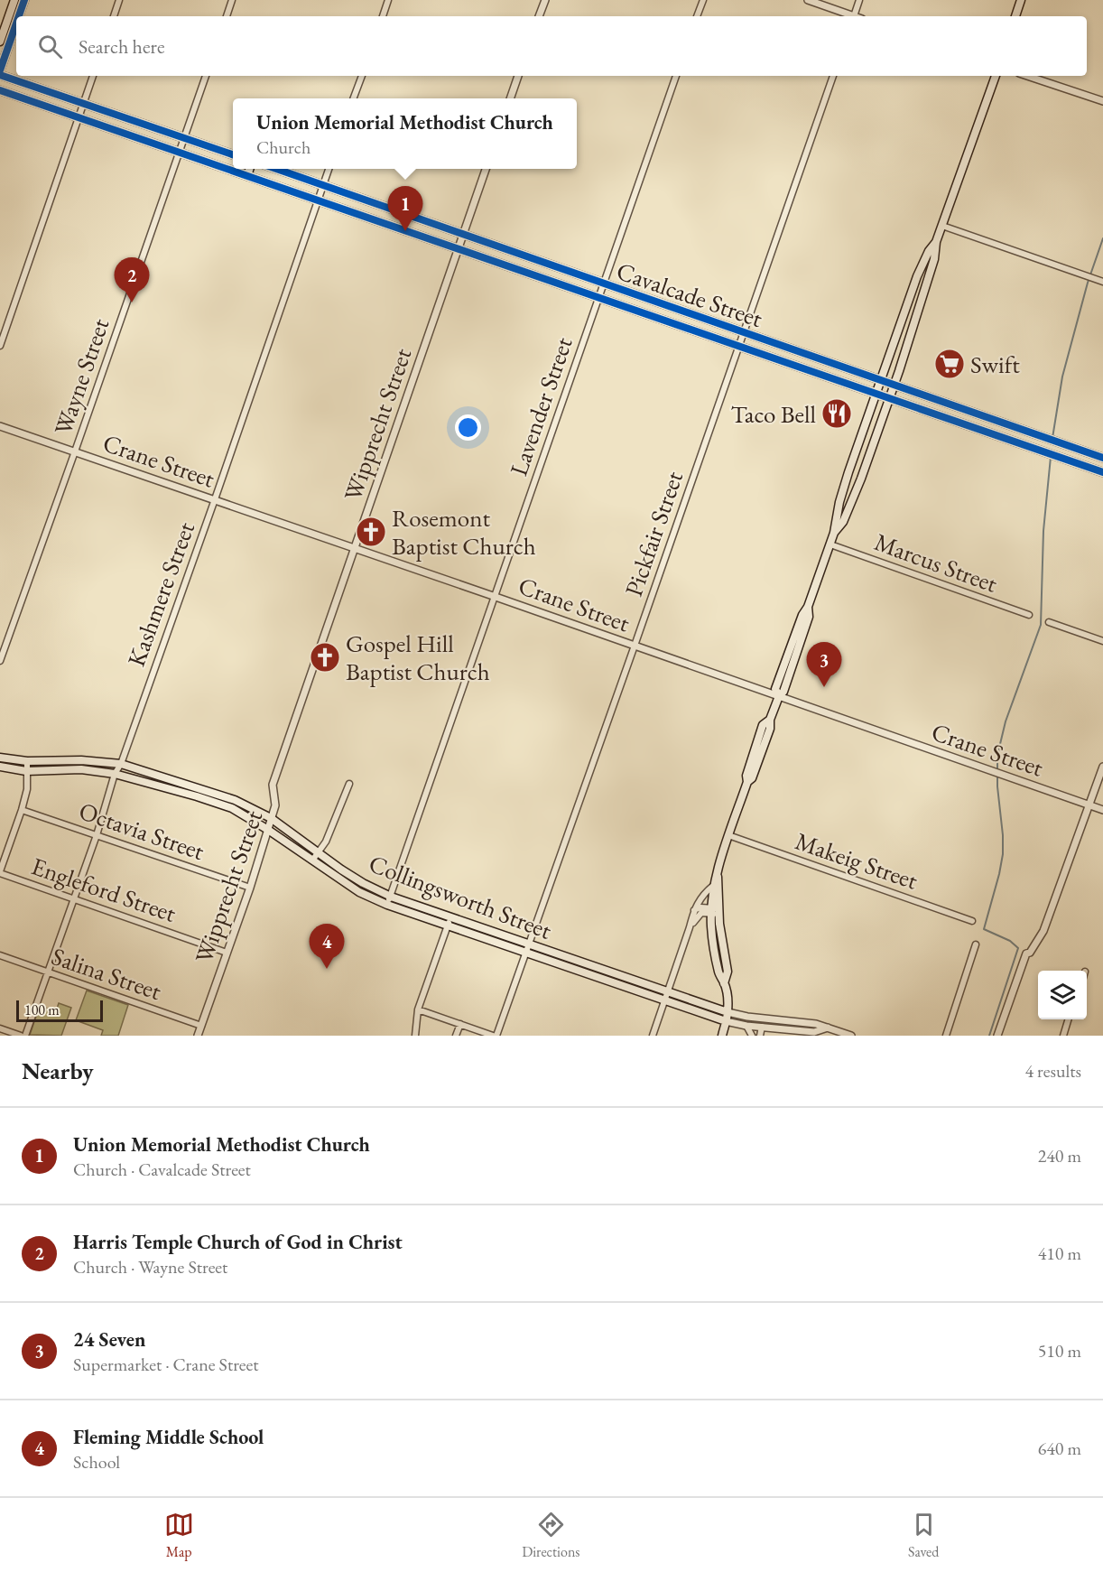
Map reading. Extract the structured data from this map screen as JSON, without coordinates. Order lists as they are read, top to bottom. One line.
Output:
{"streets":{"main road":["Cavalcade Street","Collingsworth Street"],"street":["Wayne Street","Lavender Street","Wipprecht Street","Crane Street","Pickfair Street","Marcus Street","Kashmere Street","Octavia Street","Makeig Street","Engleford Street","Salina Street"]},"crossings":[["Cavalcade Street","Wayne Street"],["Cavalcade Street","Lavender Street"],["Cavalcade Street","Wipprecht Street"],["Cavalcade Street","Pickfair Street"],["Cavalcade Street","Kashmere Street"],["Wayne Street","Crane Street"],["Lavender Street","Crane Street"],["Lavender Street","Collingsworth Street"],["Wipprecht Street","Crane Street"],["Wipprecht Street","Octavia Street"],["Wipprecht Street","Engleford Street"],["Wipprecht Street","Collingsworth Street"],["Wipprecht Street","Salina Street"],["Crane Street","Pickfair Street"],["Crane Street","Kashmere Street"],["Pickfair Street","Collingsworth Street"],["Kashmere Street","Octavia Street"],["Kashmere Street","Engleford Street"],["Kashmere Street","Collingsworth Street"],["Kashmere Street","Salina Street"]],"places":{"supermarket":["Swift"],"restaurant":["Taco Bell"],"church":["Rosemont Baptist Church","Gospel Hill Baptist Church"]},"scale_bar":"100 m","page":{"search":"Search here","popup":["Union Memorial Methodist Church","Church"],"pins":["1","2","3","4"],"scale":"100 m","heading":["Nearby","4 results"],"list":[{"mark":"1","name":"Union Memorial Methodist Church","note":"Church · Cavalcade Street","value":"240 m"},{"mark":"2","name":"Harris Temple Church of God in Christ","note":"Church · Wayne Street","value":"410 m"},{"mark":"3","name":"24 Seven","note":"Supermarket · Crane Street","value":"510 m"},{"mark":"4","name":"Fleming Middle School","note":"School","value":"640 m"}],"nav":["Map","Directions","Saved"]}}
